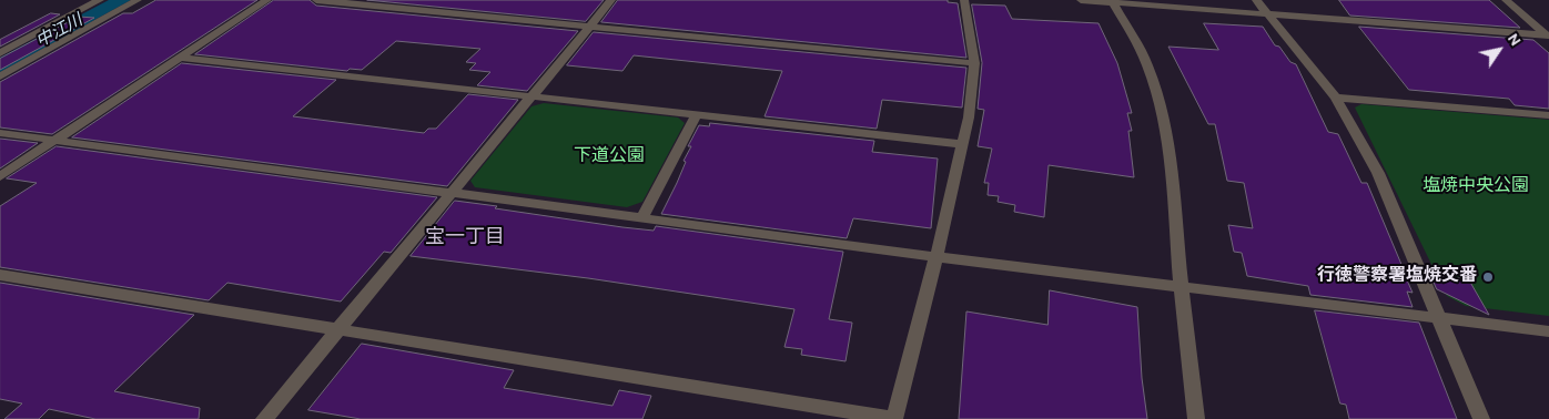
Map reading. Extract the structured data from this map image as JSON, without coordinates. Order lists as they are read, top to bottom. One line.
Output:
{"districts":["宝一丁目"],"water":["中江川"],"parks":["下道公園","塩焼中央公園"],"places":["行徳警察署塩焼交番"],"north":"top right"}
